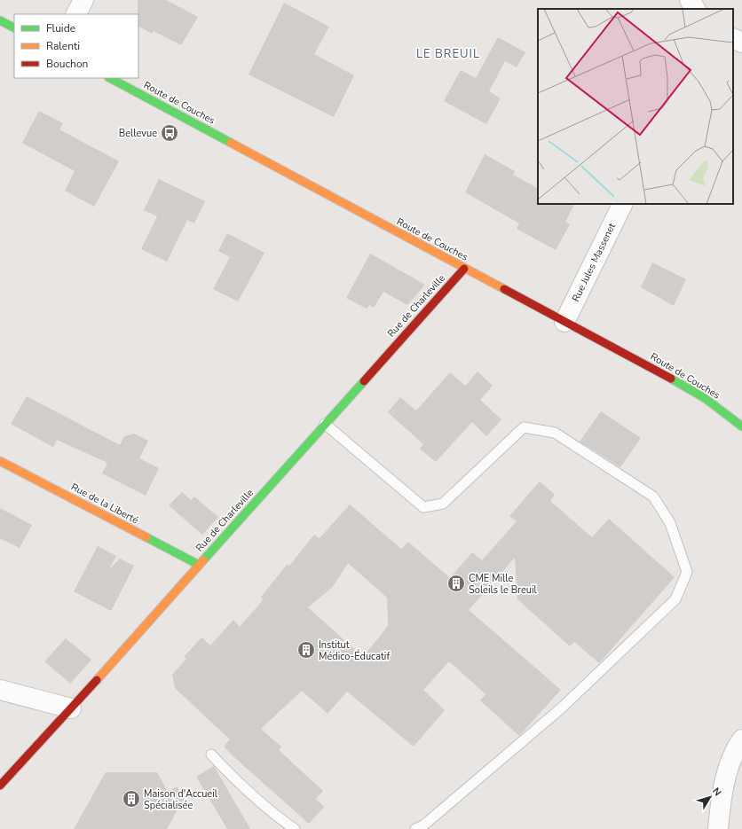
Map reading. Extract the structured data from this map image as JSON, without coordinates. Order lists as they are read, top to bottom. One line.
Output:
{"streets":{"street":["Route de Couches","Rue Jules Massenet","Rue de Charleville","Rue de la Liberté"]},"crossings":[["Route de Couches","Rue Jules Massenet"],["Route de Couches","Rue de Charleville"],["Rue de Charleville","Rue de la Liberté"]],"districts":["LE BREUIL"],"places":{"bus stop":["Bellevue"],"building":["CME Mille Soleils le Breuil","Institut Médico-Éducatif","Maison d'Accueil Spécialisée"]},"legend":["Fluide","Ralenti","Bouchon"],"north":"top right"}
